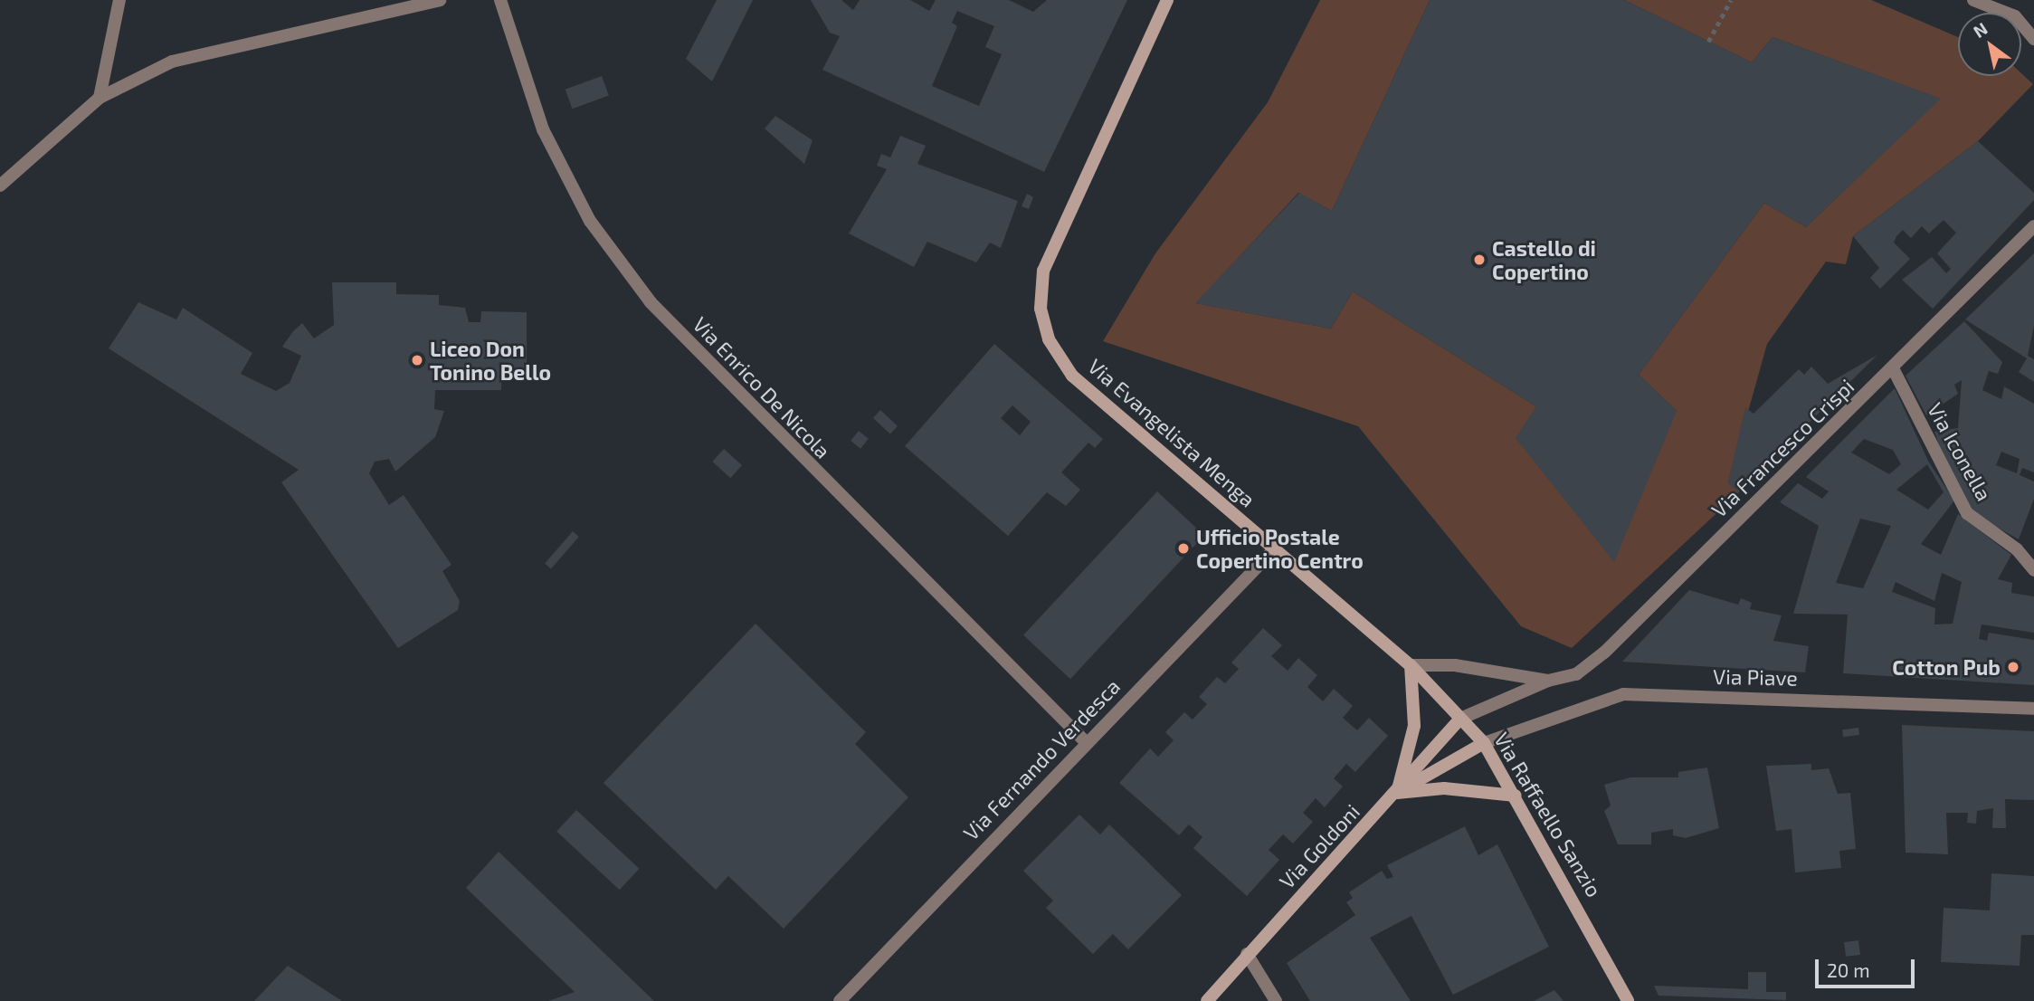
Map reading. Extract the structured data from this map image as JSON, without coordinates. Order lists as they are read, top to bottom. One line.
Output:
{"streets":{"street":["Via Enrico De Nicola","Via Evangelista Menga","Via Francesco Crispi","Via Iconella","Via Piave","Via Fernando Verdesca","Via Raffaello Sanzio","Via Goldoni"]},"crossings":[["Via Enrico De Nicola","Via Fernando Verdesca"],["Via Evangelista Menga","Via Francesco Crispi"],["Via Evangelista Menga","Via Fernando Verdesca"],["Via Evangelista Menga","Via Raffaello Sanzio"],["Via Francesco Crispi","Via Iconella"],["Via Francesco Crispi","Via Raffaello Sanzio"],["Via Francesco Crispi","Via Goldoni"],["Via Piave","Via Raffaello Sanzio"],["Via Raffaello Sanzio","Via Goldoni"]],"places":["Castello di Copertino","Liceo Don Tonino Bello","Ufficio Postale Copertino Centro","Cotton Pub"],"scale_bar":"20 m","north":"top left"}
